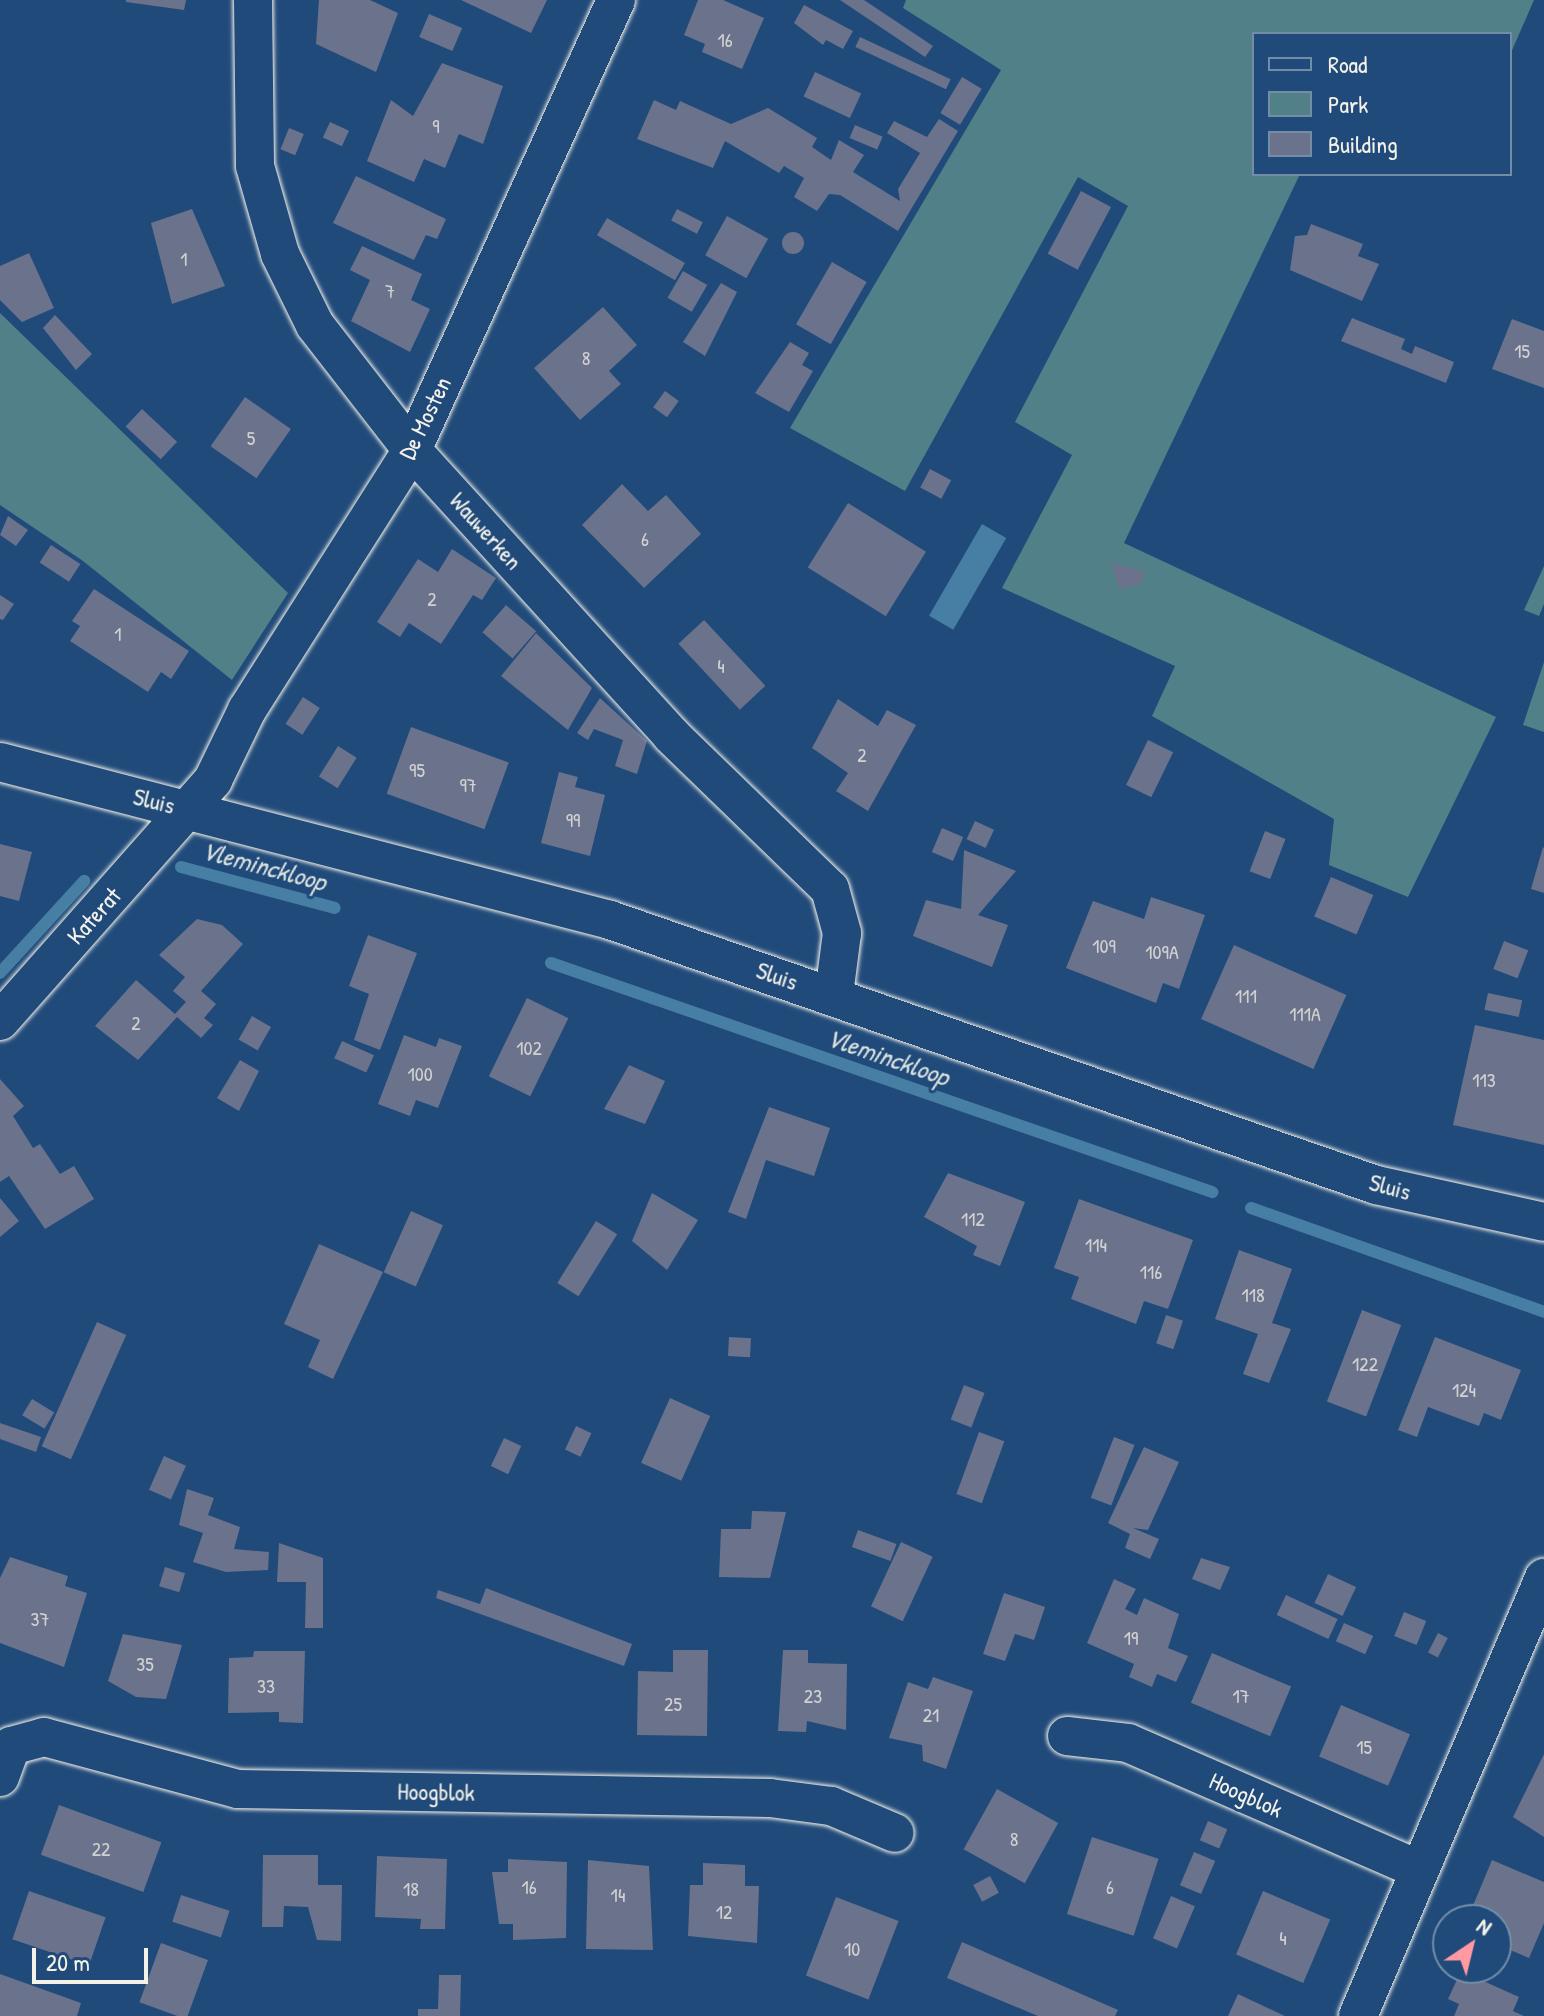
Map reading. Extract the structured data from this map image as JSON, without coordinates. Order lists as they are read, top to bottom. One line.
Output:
{"streets":{"street":["De Mosten","Wauwerken","Sluis","Katerat","Hoogblok"]},"crossings":[["De Mosten","Wauwerken"],["De Mosten","Sluis"],["De Mosten","Katerat"],["Wauwerken","Sluis"],["Sluis","Katerat"]],"water":["Vleminckloop"],"house_numbers":["16","9","1","7","15","8","5","6","2","1","4","2","95","97","99","109","109A","111","111A","2","102","100","113","112","114","116","118","122","124","37","19","35","33","23","17","25","21","15","8","22","16","6","18","14","12","4","10"],"legend":["Road","Park","Building"],"scale_bar":"20 m","north":"top right"}
